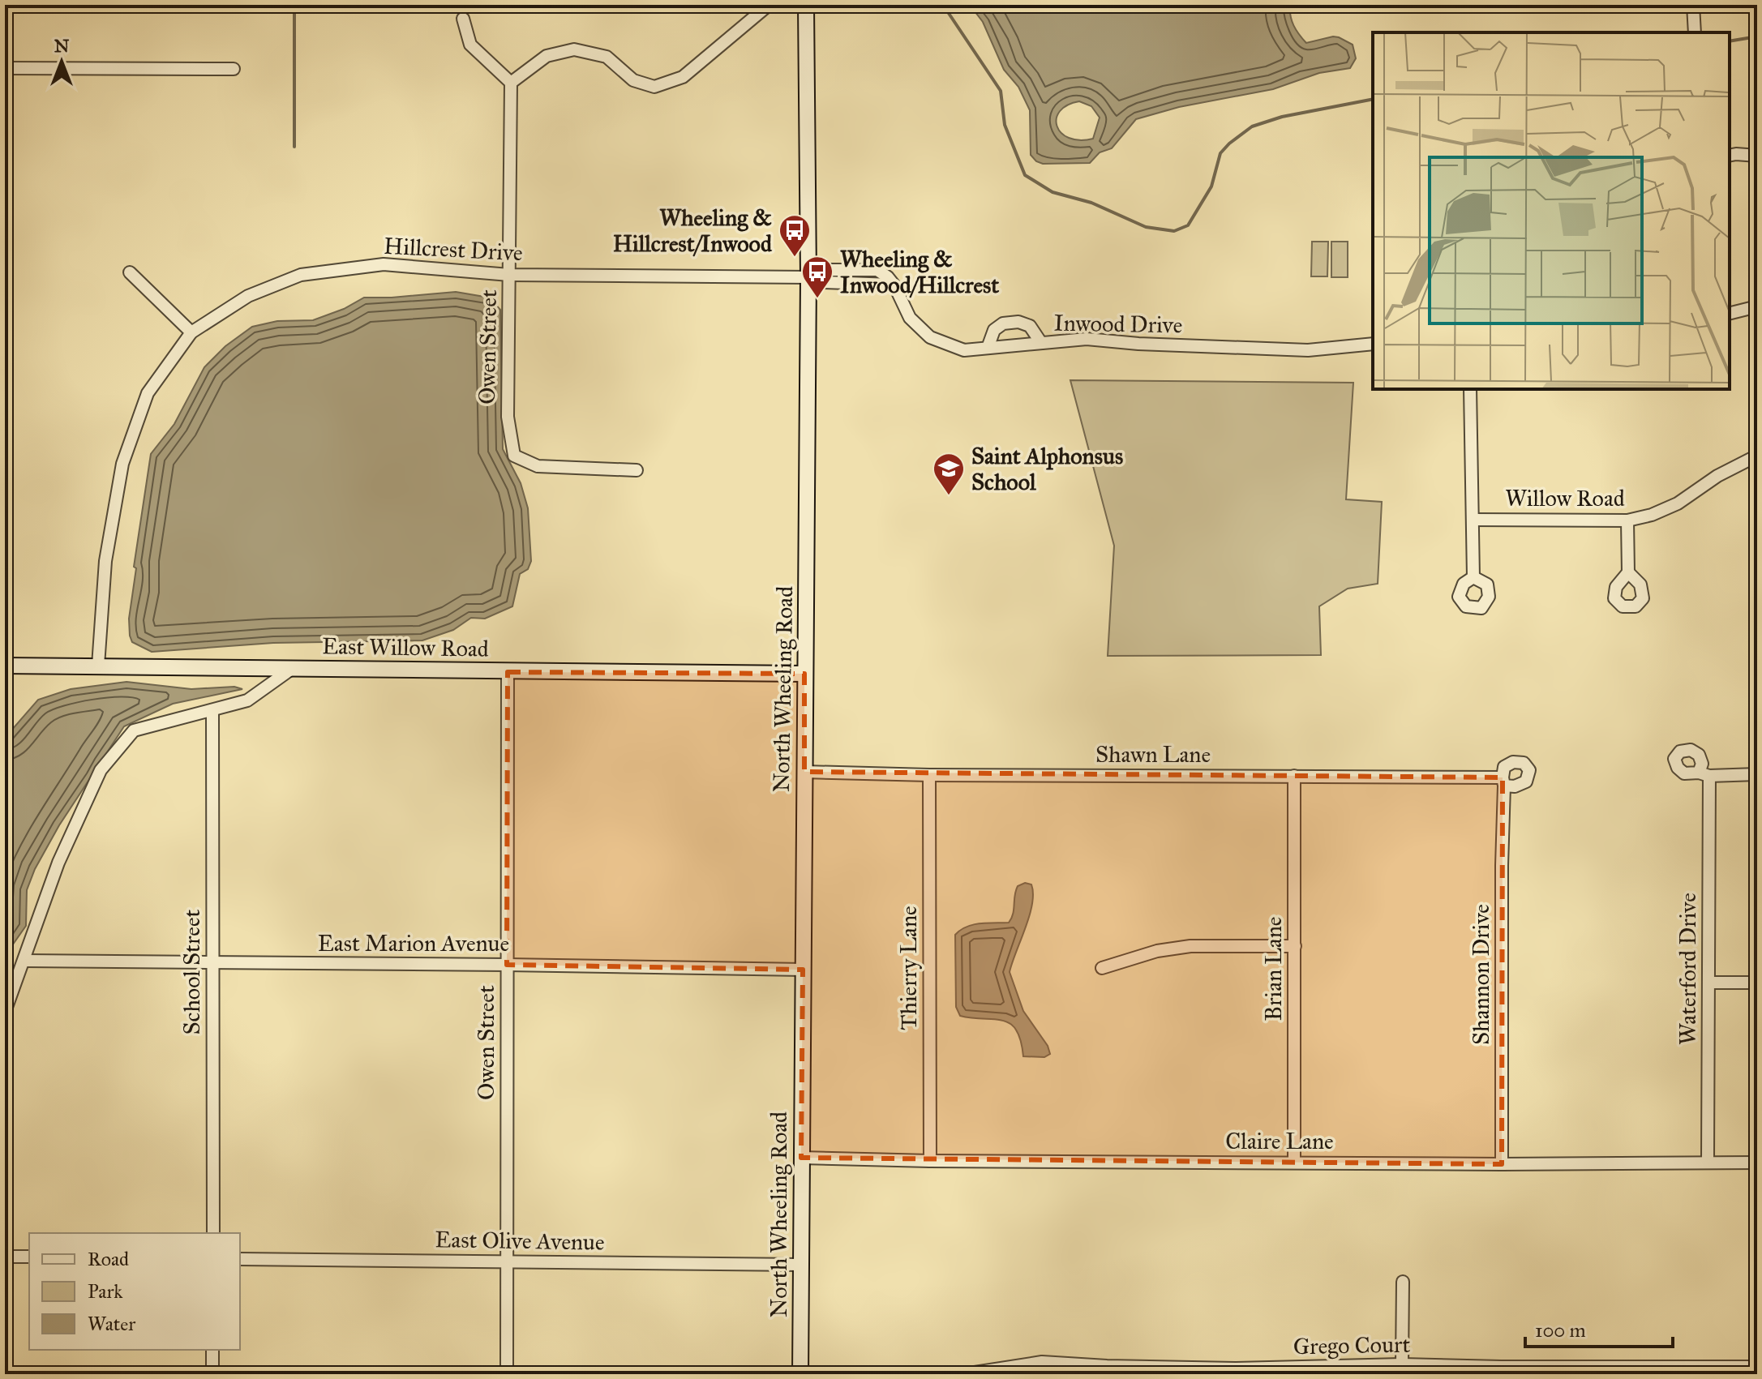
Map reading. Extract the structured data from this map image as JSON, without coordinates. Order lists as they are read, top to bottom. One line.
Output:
{"streets":{"main road":["East Willow Road","North Wheeling Road"],"street":["Hillcrest Drive","Inwood Drive","Owen Street","Willow Road","Shawn Lane","East Marion Avenue","Thierry Lane","Brian Lane","Waterford Drive","School Street","Shannon Drive","Claire Lane","East Olive Avenue","Grego Court"]},"crossings":[["Hillcrest Drive","Inwood Drive"],["Hillcrest Drive","Owen Street"],["Hillcrest Drive","East Willow Road"],["Hillcrest Drive","North Wheeling Road"],["Inwood Drive","North Wheeling Road"],["Owen Street","East Willow Road"],["Owen Street","East Marion Avenue"],["Owen Street","East Olive Avenue"],["East Willow Road","North Wheeling Road"],["North Wheeling Road","Shawn Lane"],["North Wheeling Road","East Marion Avenue"],["North Wheeling Road","Claire Lane"],["North Wheeling Road","East Olive Avenue"],["Shawn Lane","Thierry Lane"],["Shawn Lane","Brian Lane"],["Shawn Lane","Shannon Drive"],["East Marion Avenue","School Street"],["Thierry Lane","Claire Lane"],["Brian Lane","Claire Lane"],["Waterford Drive","Claire Lane"],["Shannon Drive","Claire Lane"]],"places":{"bus stop":["Wheeling & Hillcrest/Inwood","Wheeling & Inwood/Hillcrest"],"school or university":["Saint Alphonsus School"]},"legend":["Road","Park","Water"],"scale_bar":"100 m","north":"top"}
